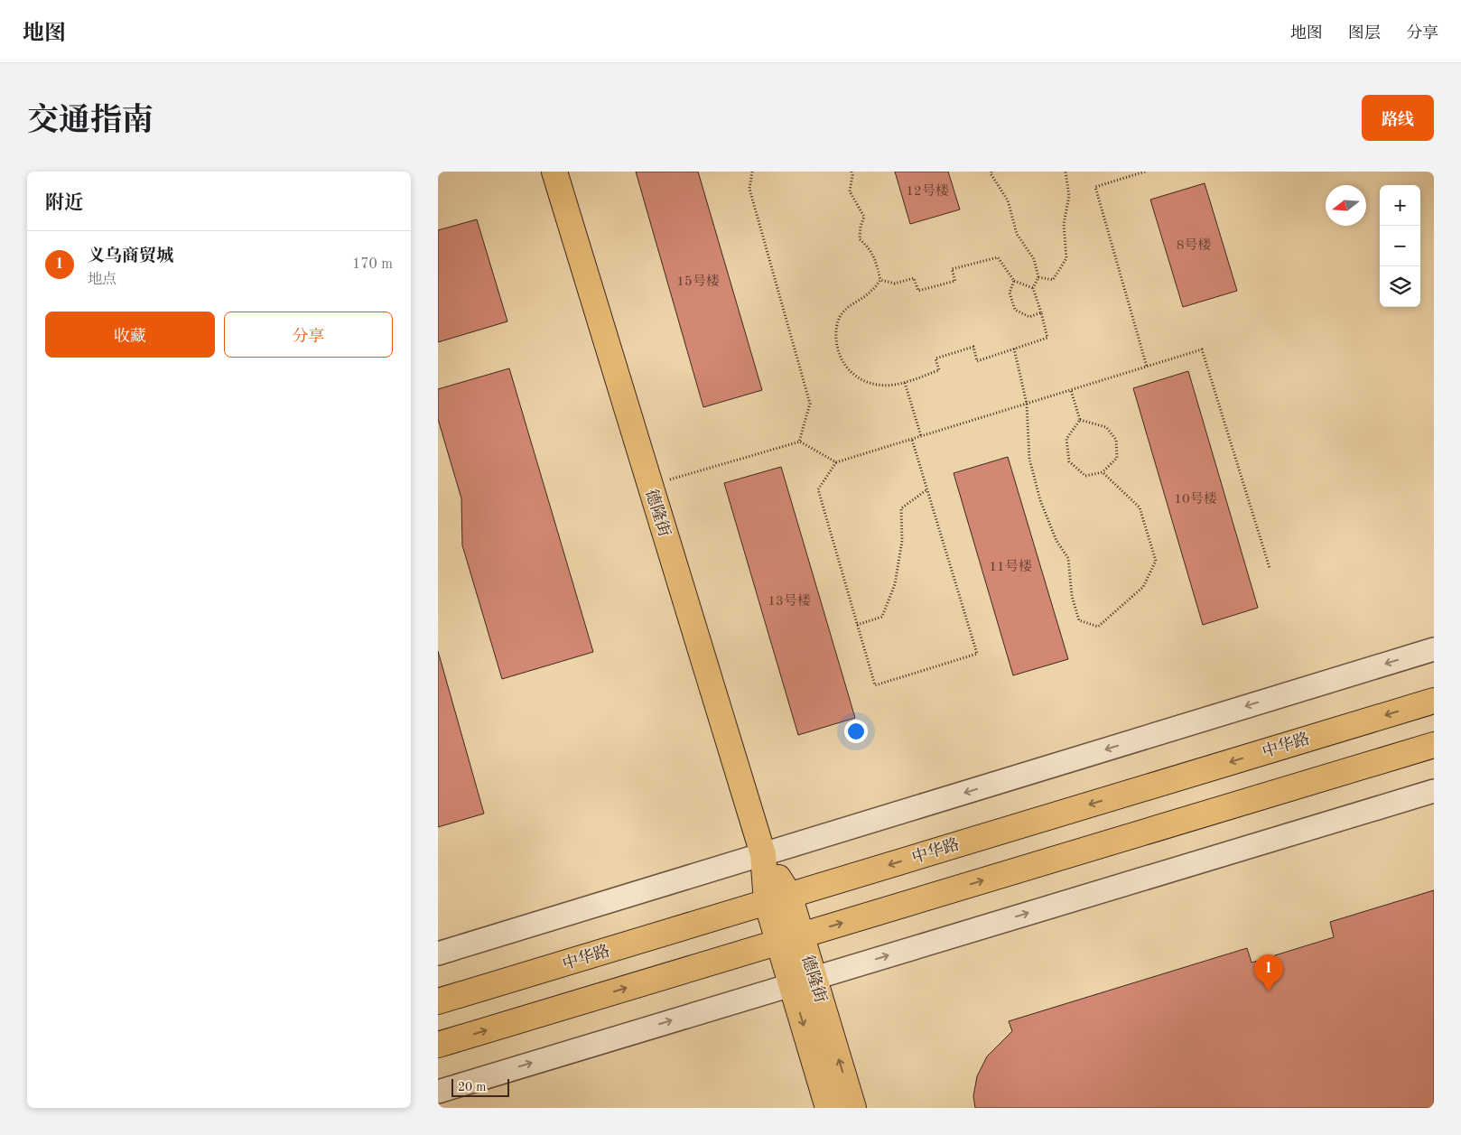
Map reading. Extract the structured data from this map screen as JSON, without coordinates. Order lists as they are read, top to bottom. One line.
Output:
{"streets":{"main road":["德隆街","中华路"]},"crossings":[["德隆街","中华路"]],"house_numbers":["12号楼","8号楼","15号楼","10号楼","11号楼","13号楼"],"scale_bar":"20 m","north":"left","page":{"header":"地图","nav":["地图","图层","分享"],"title":"交通指南","buttons":["路线",["收藏","分享"]],"heading":"附近","map_buttons":["+","−"],"list":[{"mark":"1","name":"义乌商贸城","note":"地点","value":"170 m"}],"pins":"1","scale":"20 m"}}
